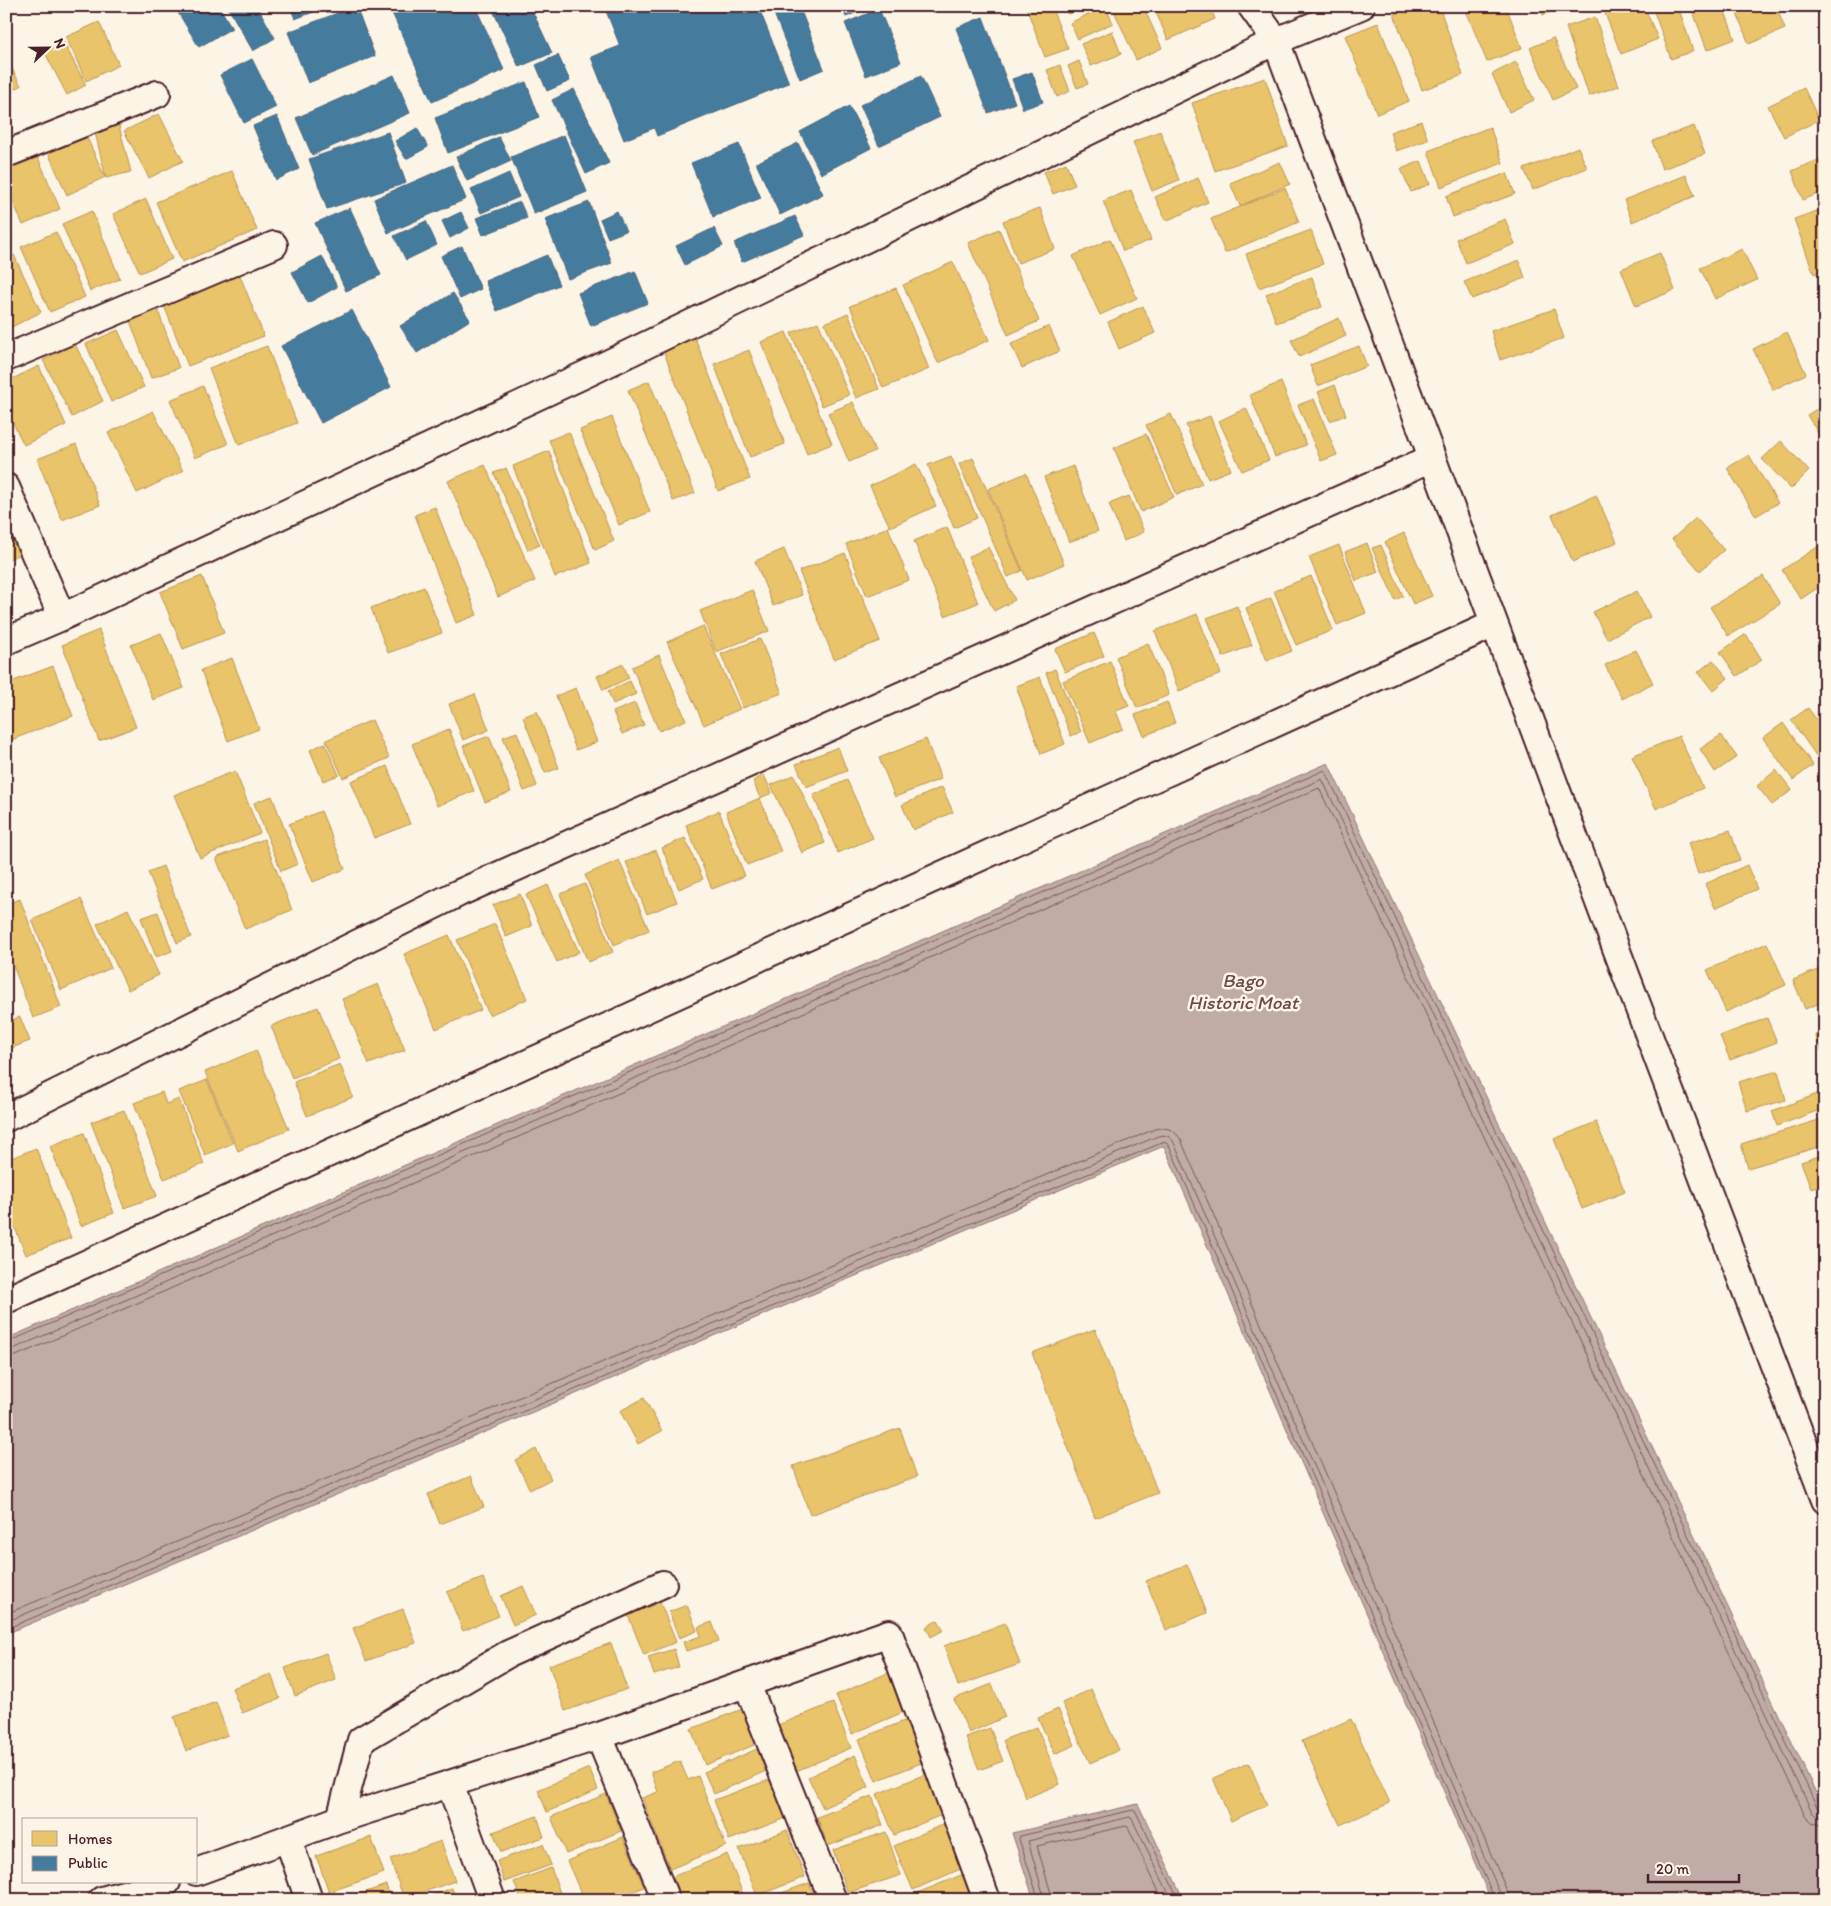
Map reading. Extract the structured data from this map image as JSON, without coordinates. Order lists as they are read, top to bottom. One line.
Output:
{"water":["Bago Historic Moat"],"legend":["Homes","Public"],"scale_bar":"20 m","north":"right"}
